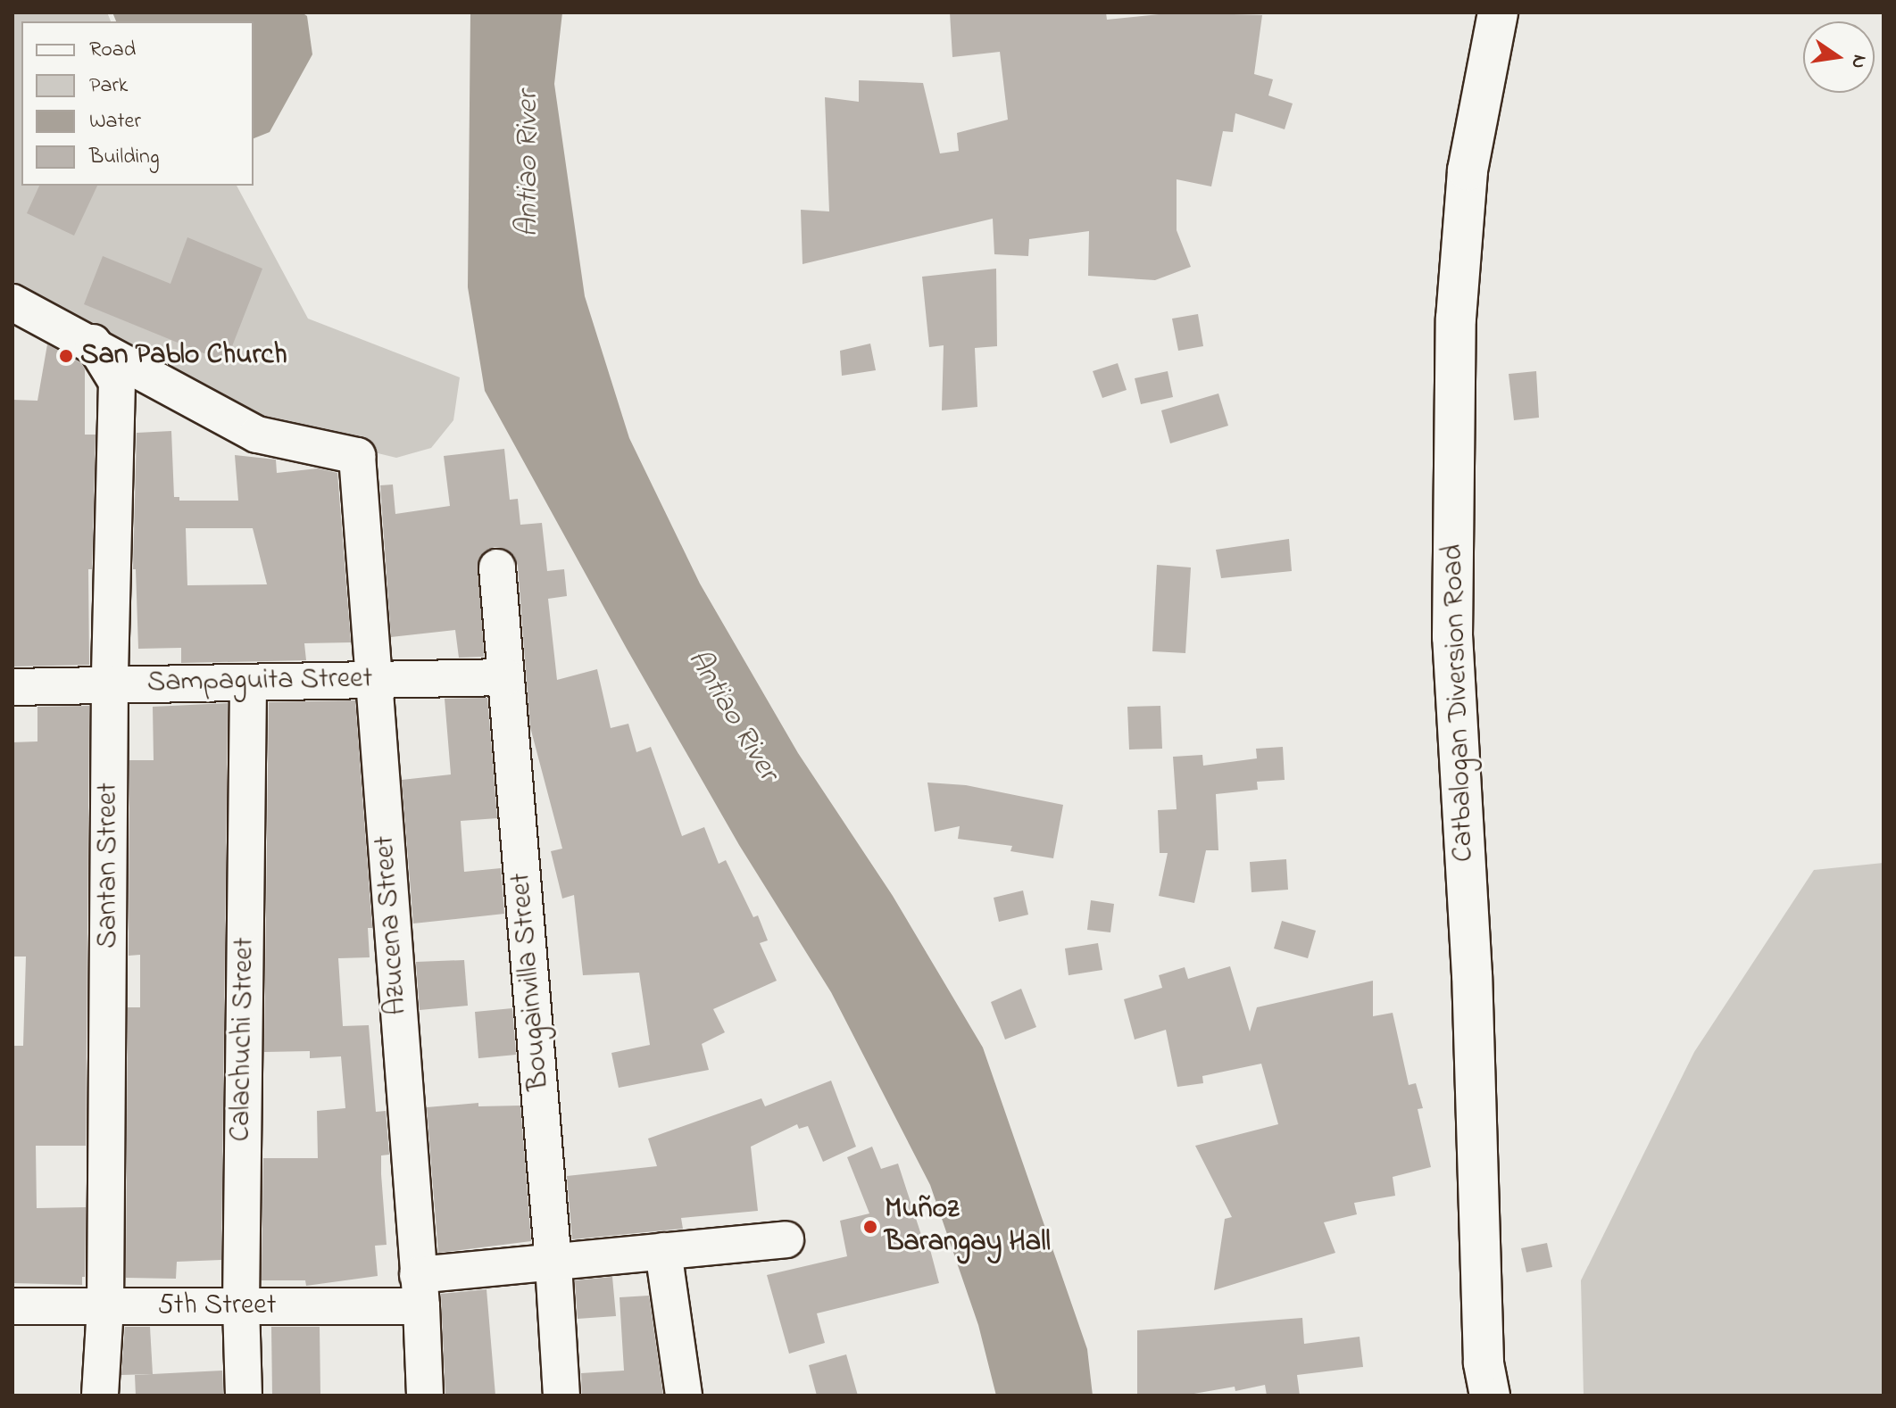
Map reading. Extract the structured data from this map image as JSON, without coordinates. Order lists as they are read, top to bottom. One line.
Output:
{"streets":{"highway":["Catbalogan Diversion Road"],"street":["Sampaguita Street","Santan Street","Azucena Street","Bougainvilla Street","Calachuchi Street","5th Street"]},"crossings":[["Sampaguita Street","Santan Street"],["Sampaguita Street","Azucena Street"],["Sampaguita Street","Bougainvilla Street"],["Sampaguita Street","Calachuchi Street"],["Santan Street","Azucena Street"],["Santan Street","5th Street"],["Azucena Street","5th Street"],["Bougainvilla Street","5th Street"],["Calachuchi Street","5th Street"]],"water":["Antiao River"],"places":["San Pablo Church","Muñoz Barangay Hall"],"legend":["Road","Park","Water","Building"],"north":"right"}
